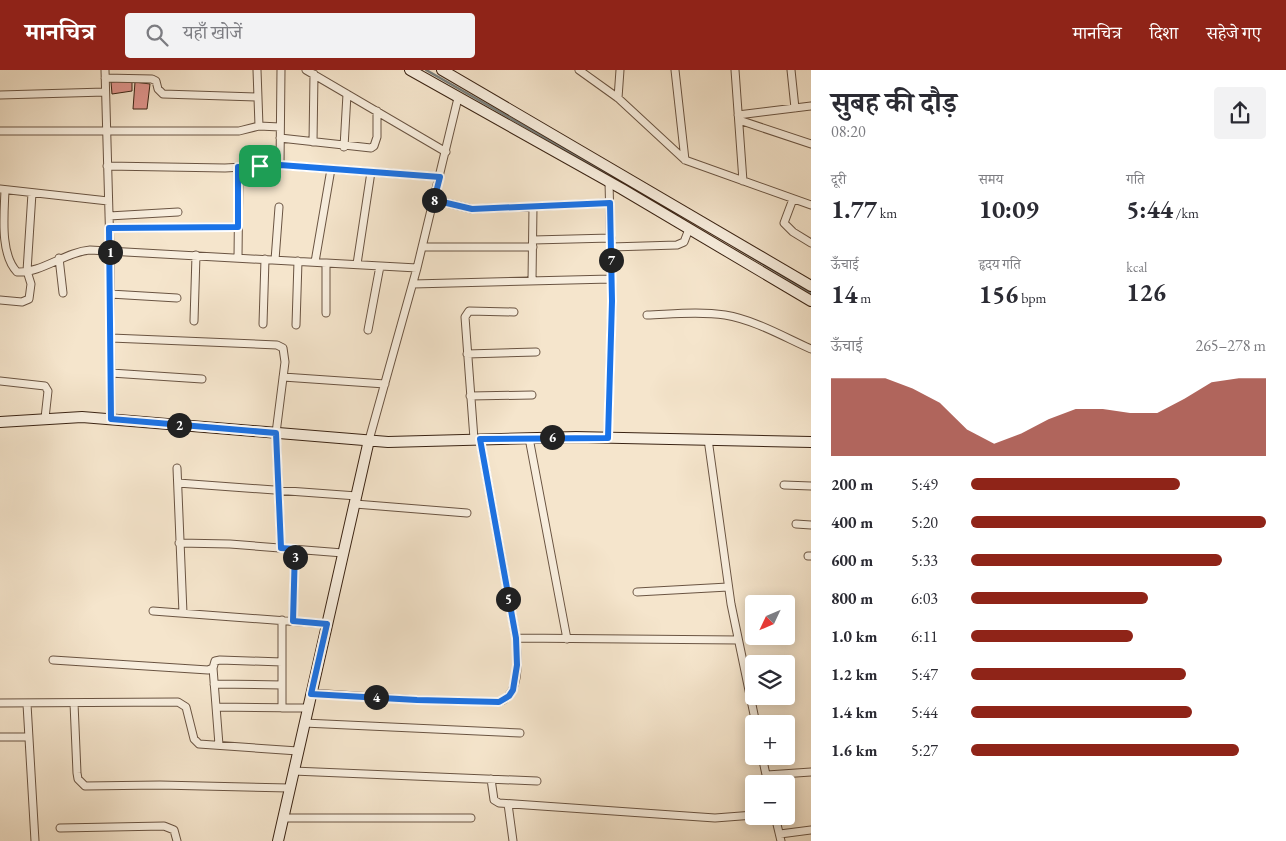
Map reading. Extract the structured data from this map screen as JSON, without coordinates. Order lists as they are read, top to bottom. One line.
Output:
{"north":"bottom left","page":{"header":"मानचित्र","search":"यहाँ खोजें","nav":["मानचित्र","दिशा","सहेजे गए"],"heading":["सुबह की दौड़","08:20"],"stats":[["दूरी","1.77 km"],["समय","10:09"],["गति","5:44 /km"],["ऊँचाई","14 m"],["हृदय गति","156 bpm"],["kcal","126"]],"pins":["8","1","7","2","6","3","5","4"],"chart":["ऊँचाई","265–278 m"],"list":[{"name":"200 m","note":"5:49"},{"name":"400 m","note":"5:20"},{"name":"600 m","note":"5:33"},{"name":"800 m","note":"6:03"},{"name":"1.0 km","note":"6:11"},{"name":"1.2 km","note":"5:47"},{"name":"1.4 km","note":"5:44"},{"name":"1.6 km","note":"5:27"}],"map_buttons":["+","−"]}}
